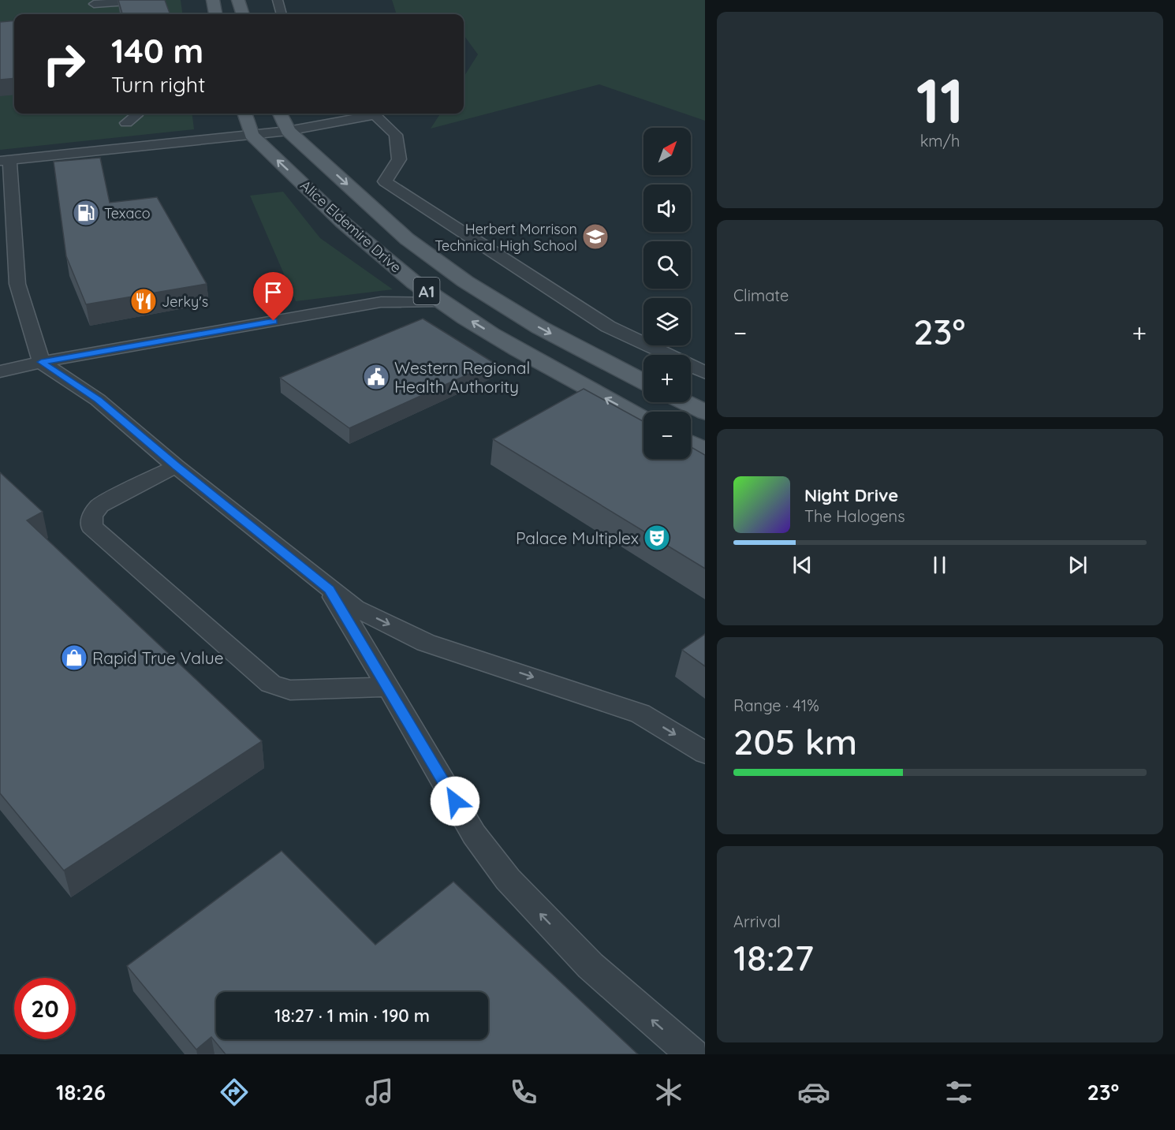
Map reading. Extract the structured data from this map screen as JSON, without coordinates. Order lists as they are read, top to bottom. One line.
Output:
{"streets":{"main road":["Alice Eldemire Drive","A1"]},"places":{"fuel station":["Texaco"],"school or university":["Herbert Morrison Technical High School"],"restaurant":["Jerky's"],"public building":["Western Regional Health Authority"],"theatre":["Palace Multiplex"],"shop":["Rapid True Value"]},"north":"top right","page":{"tile":[["11","km/h"],"Climate",["Range · 41%","205 km"],["Arrival","18:27"]],"turn":["140 m","Turn right"],"map_buttons":["+","−"],"heat":["−","23°","+"],"song":["Night Drive","The Halogens"],"limit":"20","trip":"18:27 · 1 min · 190 m","tabs":["18:26","23°"]}}
